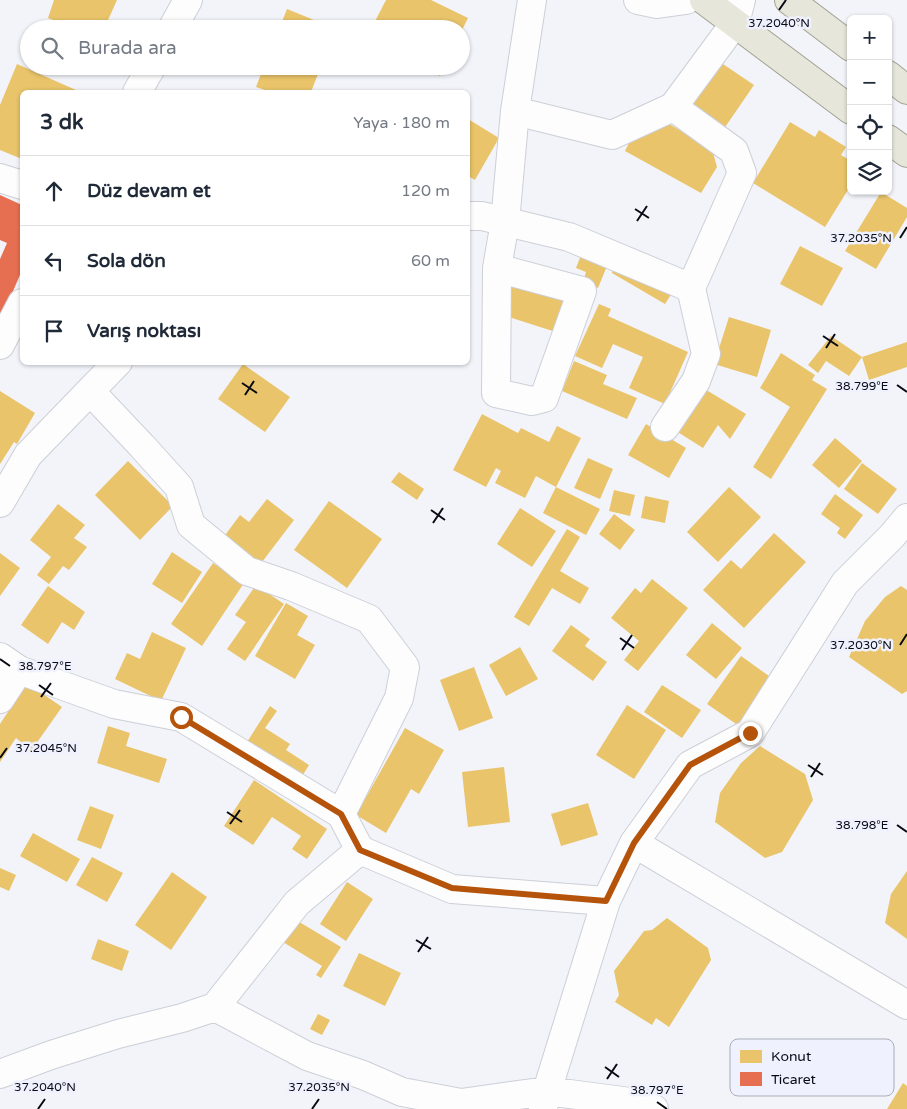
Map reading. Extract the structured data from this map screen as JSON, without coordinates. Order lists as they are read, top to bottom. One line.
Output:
{"legend":["Konut","Ticaret"],"page":{"map_buttons":["+","−"],"search":"Burada ara","heading":["3 dk","Yaya · 180 m"],"list":[["Düz devam et","120 m"],["Sola dön","60 m"],"Varış noktası"]},"coordinates":["37.2040°N","37.2035°N","38.799°E","37.2030°N","38.797°E","37.2045°N","38.798°E"]}
